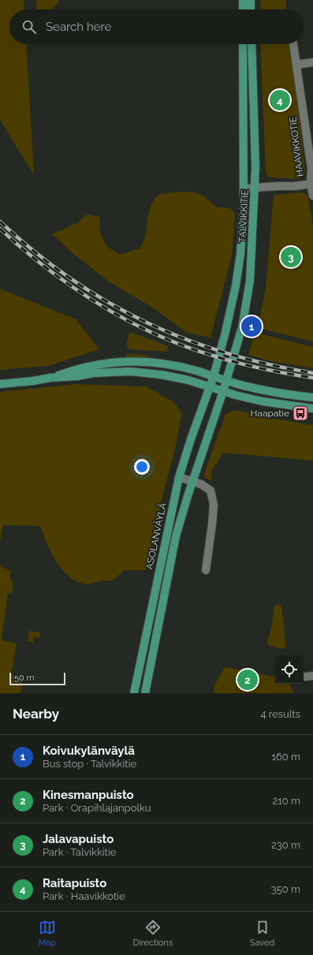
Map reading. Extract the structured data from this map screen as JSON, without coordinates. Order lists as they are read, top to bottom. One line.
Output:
{"streets":{"main road":["TALVIKKITIE","ASOLANVÄYLÄ"],"street":["HAAVIKKOTIE"]},"crossings":[["TALVIKKITIE","ASOLANVÄYLÄ"]],"places":{"bus stop":["Haapatie"]},"scale_bar":"50 m","page":{"search":"Search here","pins":["4","3","1","2"],"scale":"50 m","heading":["Nearby","4 results"],"list":[{"mark":"1","name":"Koivukylänväylä","note":"Bus stop · Talvikkitie","value":"160 m"},{"mark":"2","name":"Kinesmanpuisto","note":"Park · Orapihlajanpolku","value":"210 m"},{"mark":"3","name":"Jalavapuisto","note":"Park · Talvikkitie","value":"230 m"},{"mark":"4","name":"Raitapuisto","note":"Park · Haavikkotie","value":"350 m"}],"nav":["Map","Directions","Saved"]}}
